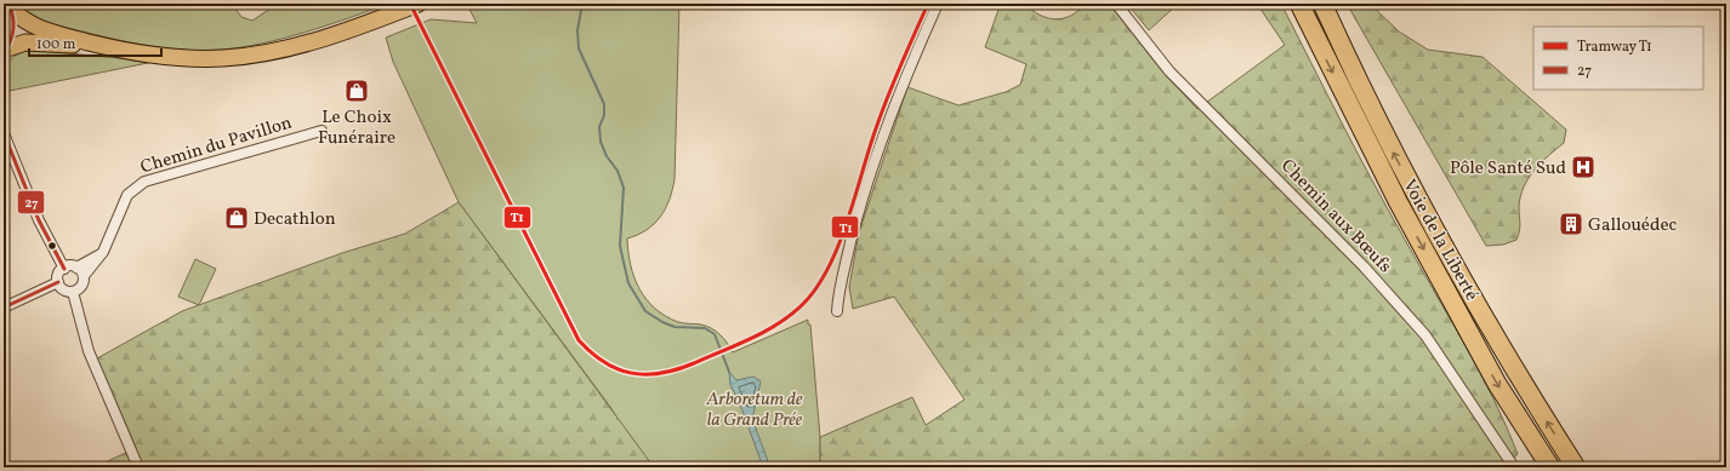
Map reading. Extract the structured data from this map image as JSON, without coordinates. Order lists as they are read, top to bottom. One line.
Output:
{"streets":{"highway":["Voie de la Liberté"],"street":["Chemin du Pavillon","Chemin aux Bœufs"]},"parks":["Arboretum de la Grand Prée"],"places":{"shop":["Le Choix Funéraire","Decathlon"],"hospital":["Pôle Santé Sud"],"building":["Gallouédec"]},"lines":["tram line T1","transit line 27"],"legend":["Tramway T1","27"],"scale_bar":"100 m"}
